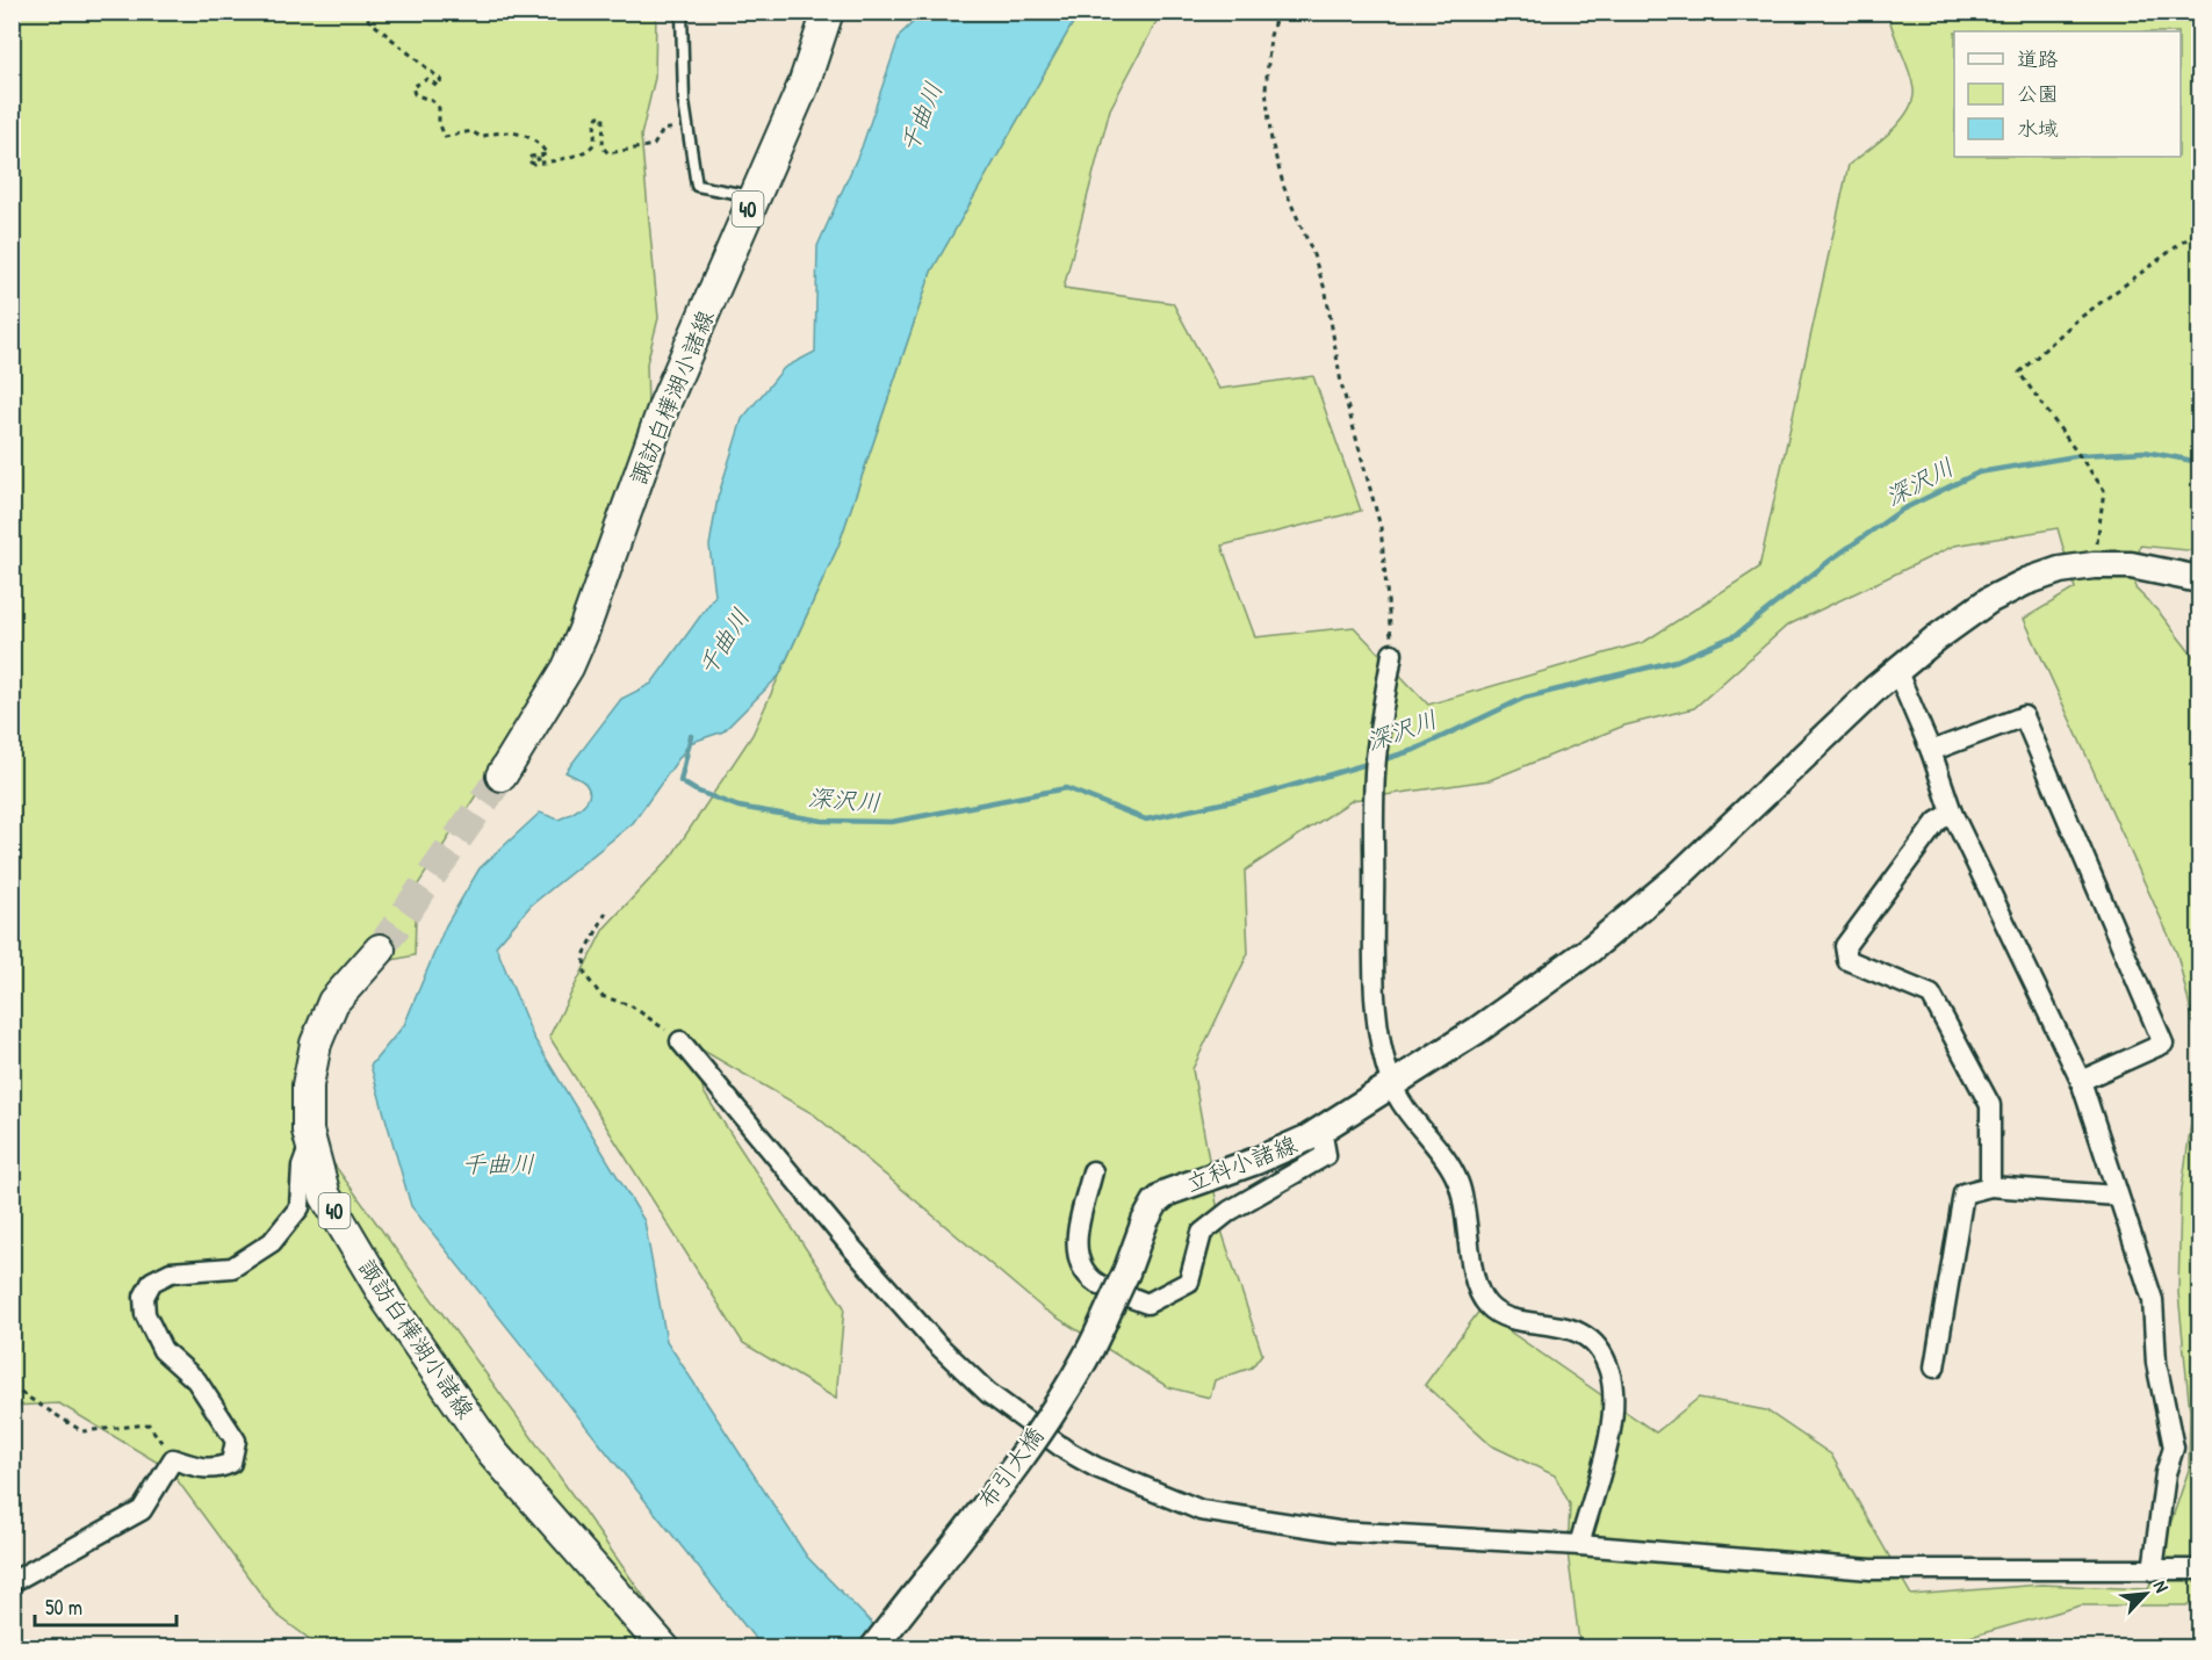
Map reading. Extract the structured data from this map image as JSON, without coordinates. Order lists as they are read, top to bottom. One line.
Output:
{"streets":{"main road":["40","諏訪白樺湖小諸線"],"street":["立科小諸線","布引大橋"]},"crossings":[["立科小諸線","布引大橋"]],"water":["千曲川","深沢川"],"legend":["道路","公園","水域"],"scale_bar":"50 m","north":"top right"}
